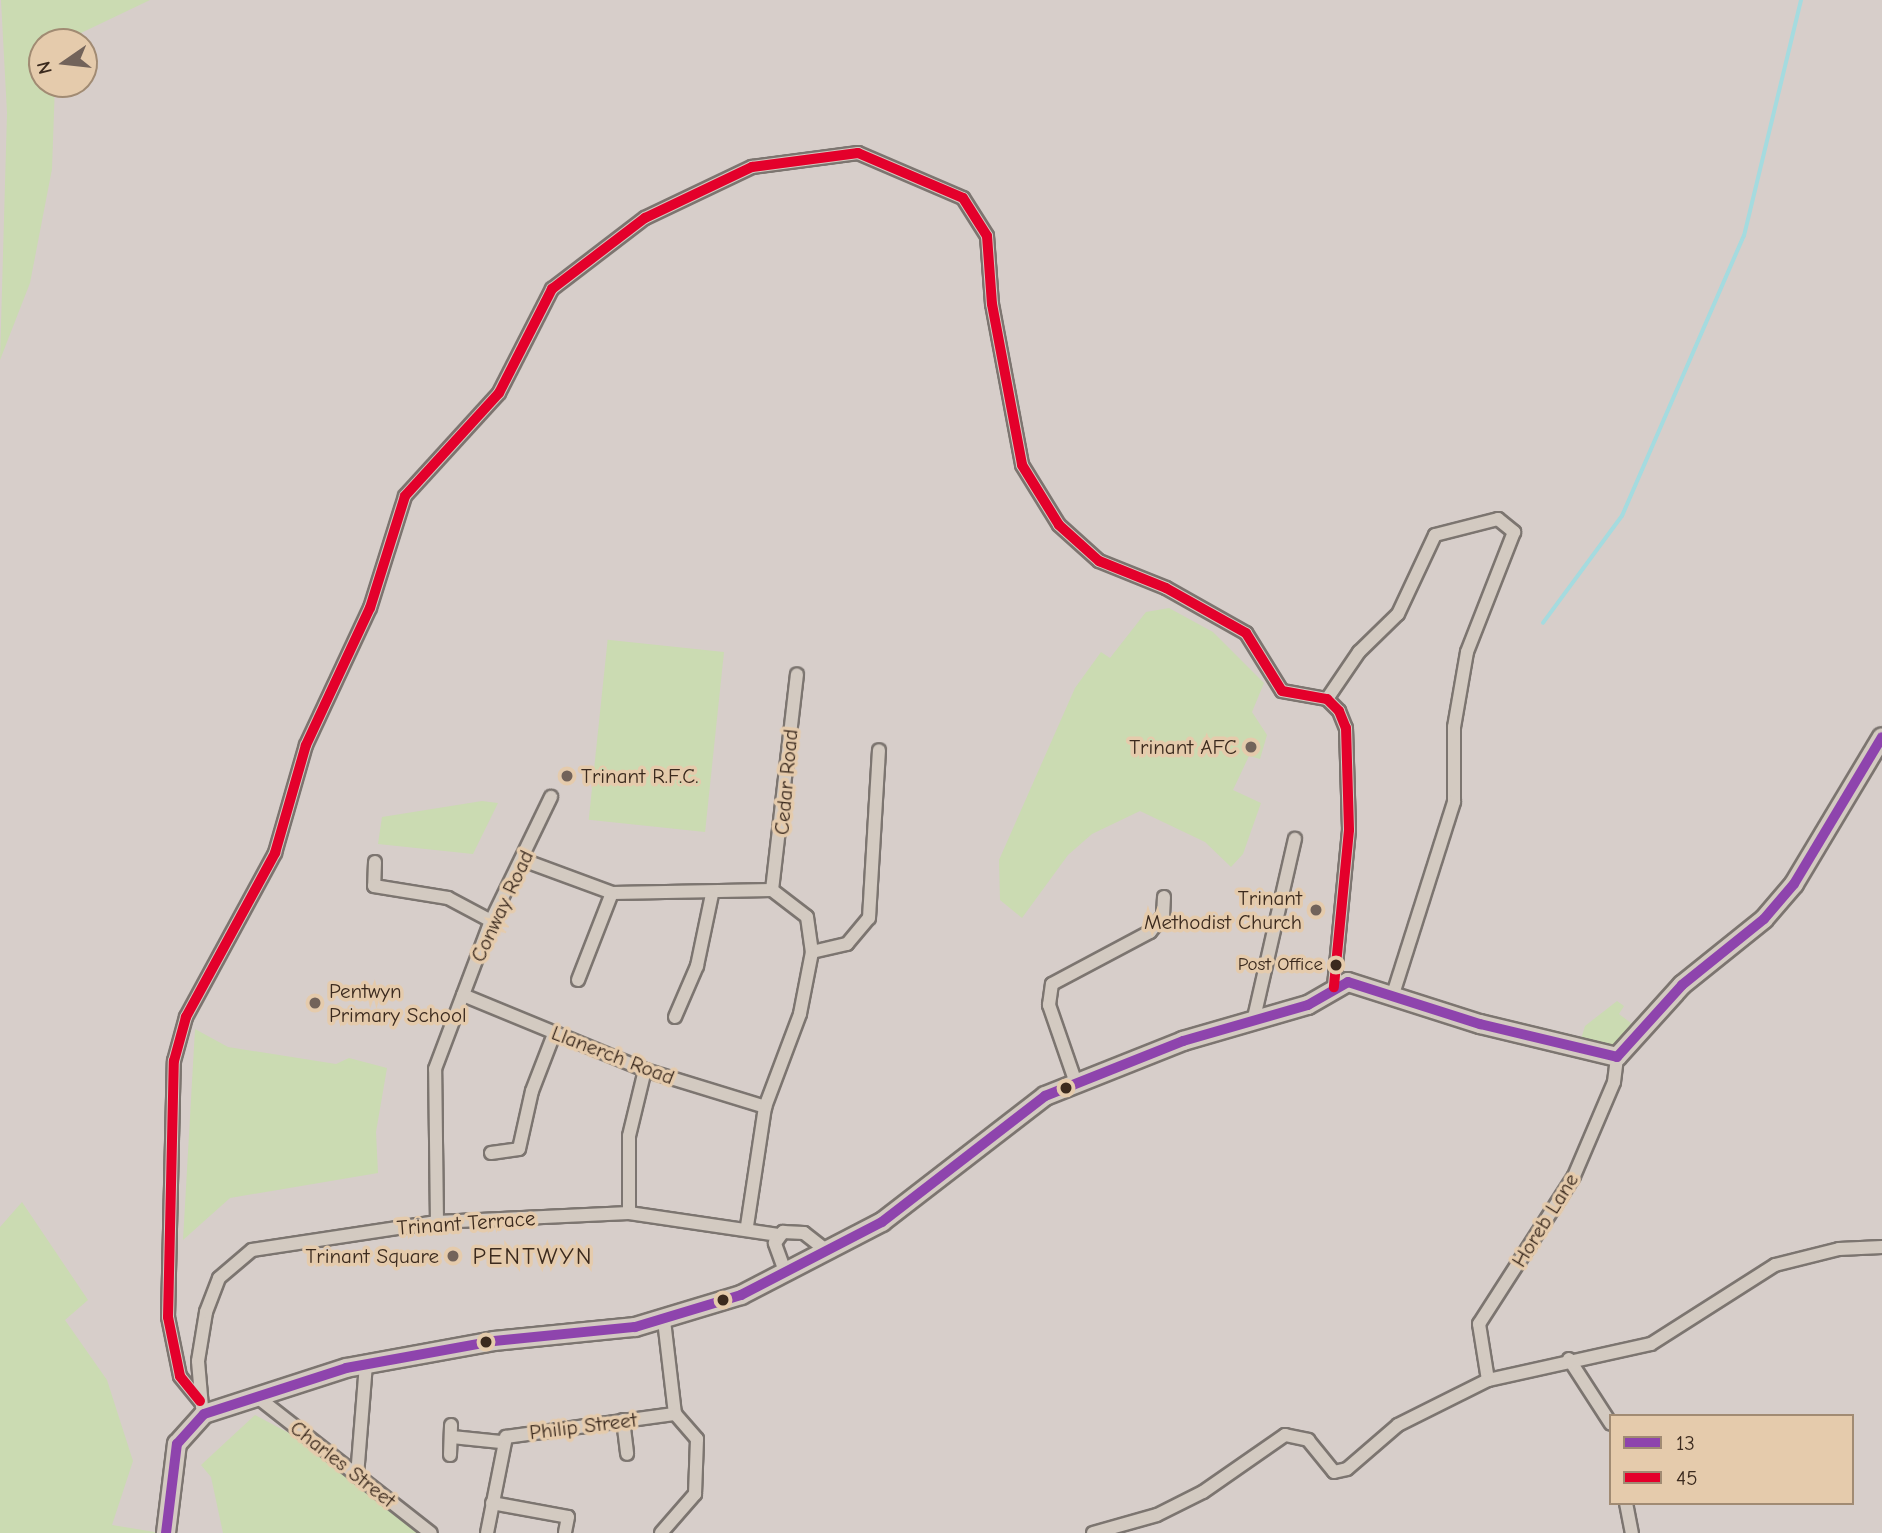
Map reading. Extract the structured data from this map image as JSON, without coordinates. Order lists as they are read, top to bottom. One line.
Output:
{"streets":{"street":["Cedar Road","Conway Road","Llanerch Road","Horeb Lane","Trinant Terrace","Philip Street","Charles Street"]},"crossings":[["Conway Road","Llanerch Road"],["Conway Road","Trinant Terrace"]],"districts":["PENTWYN"],"places":["Trinant AFC","Trinant R.F.C.","Trinant Methodist Church","Post Office","Pentwyn Primary School","Trinant Square"],"lines":["transit line 45","transit line 13"],"legend":["13","45"],"north":"left"}
